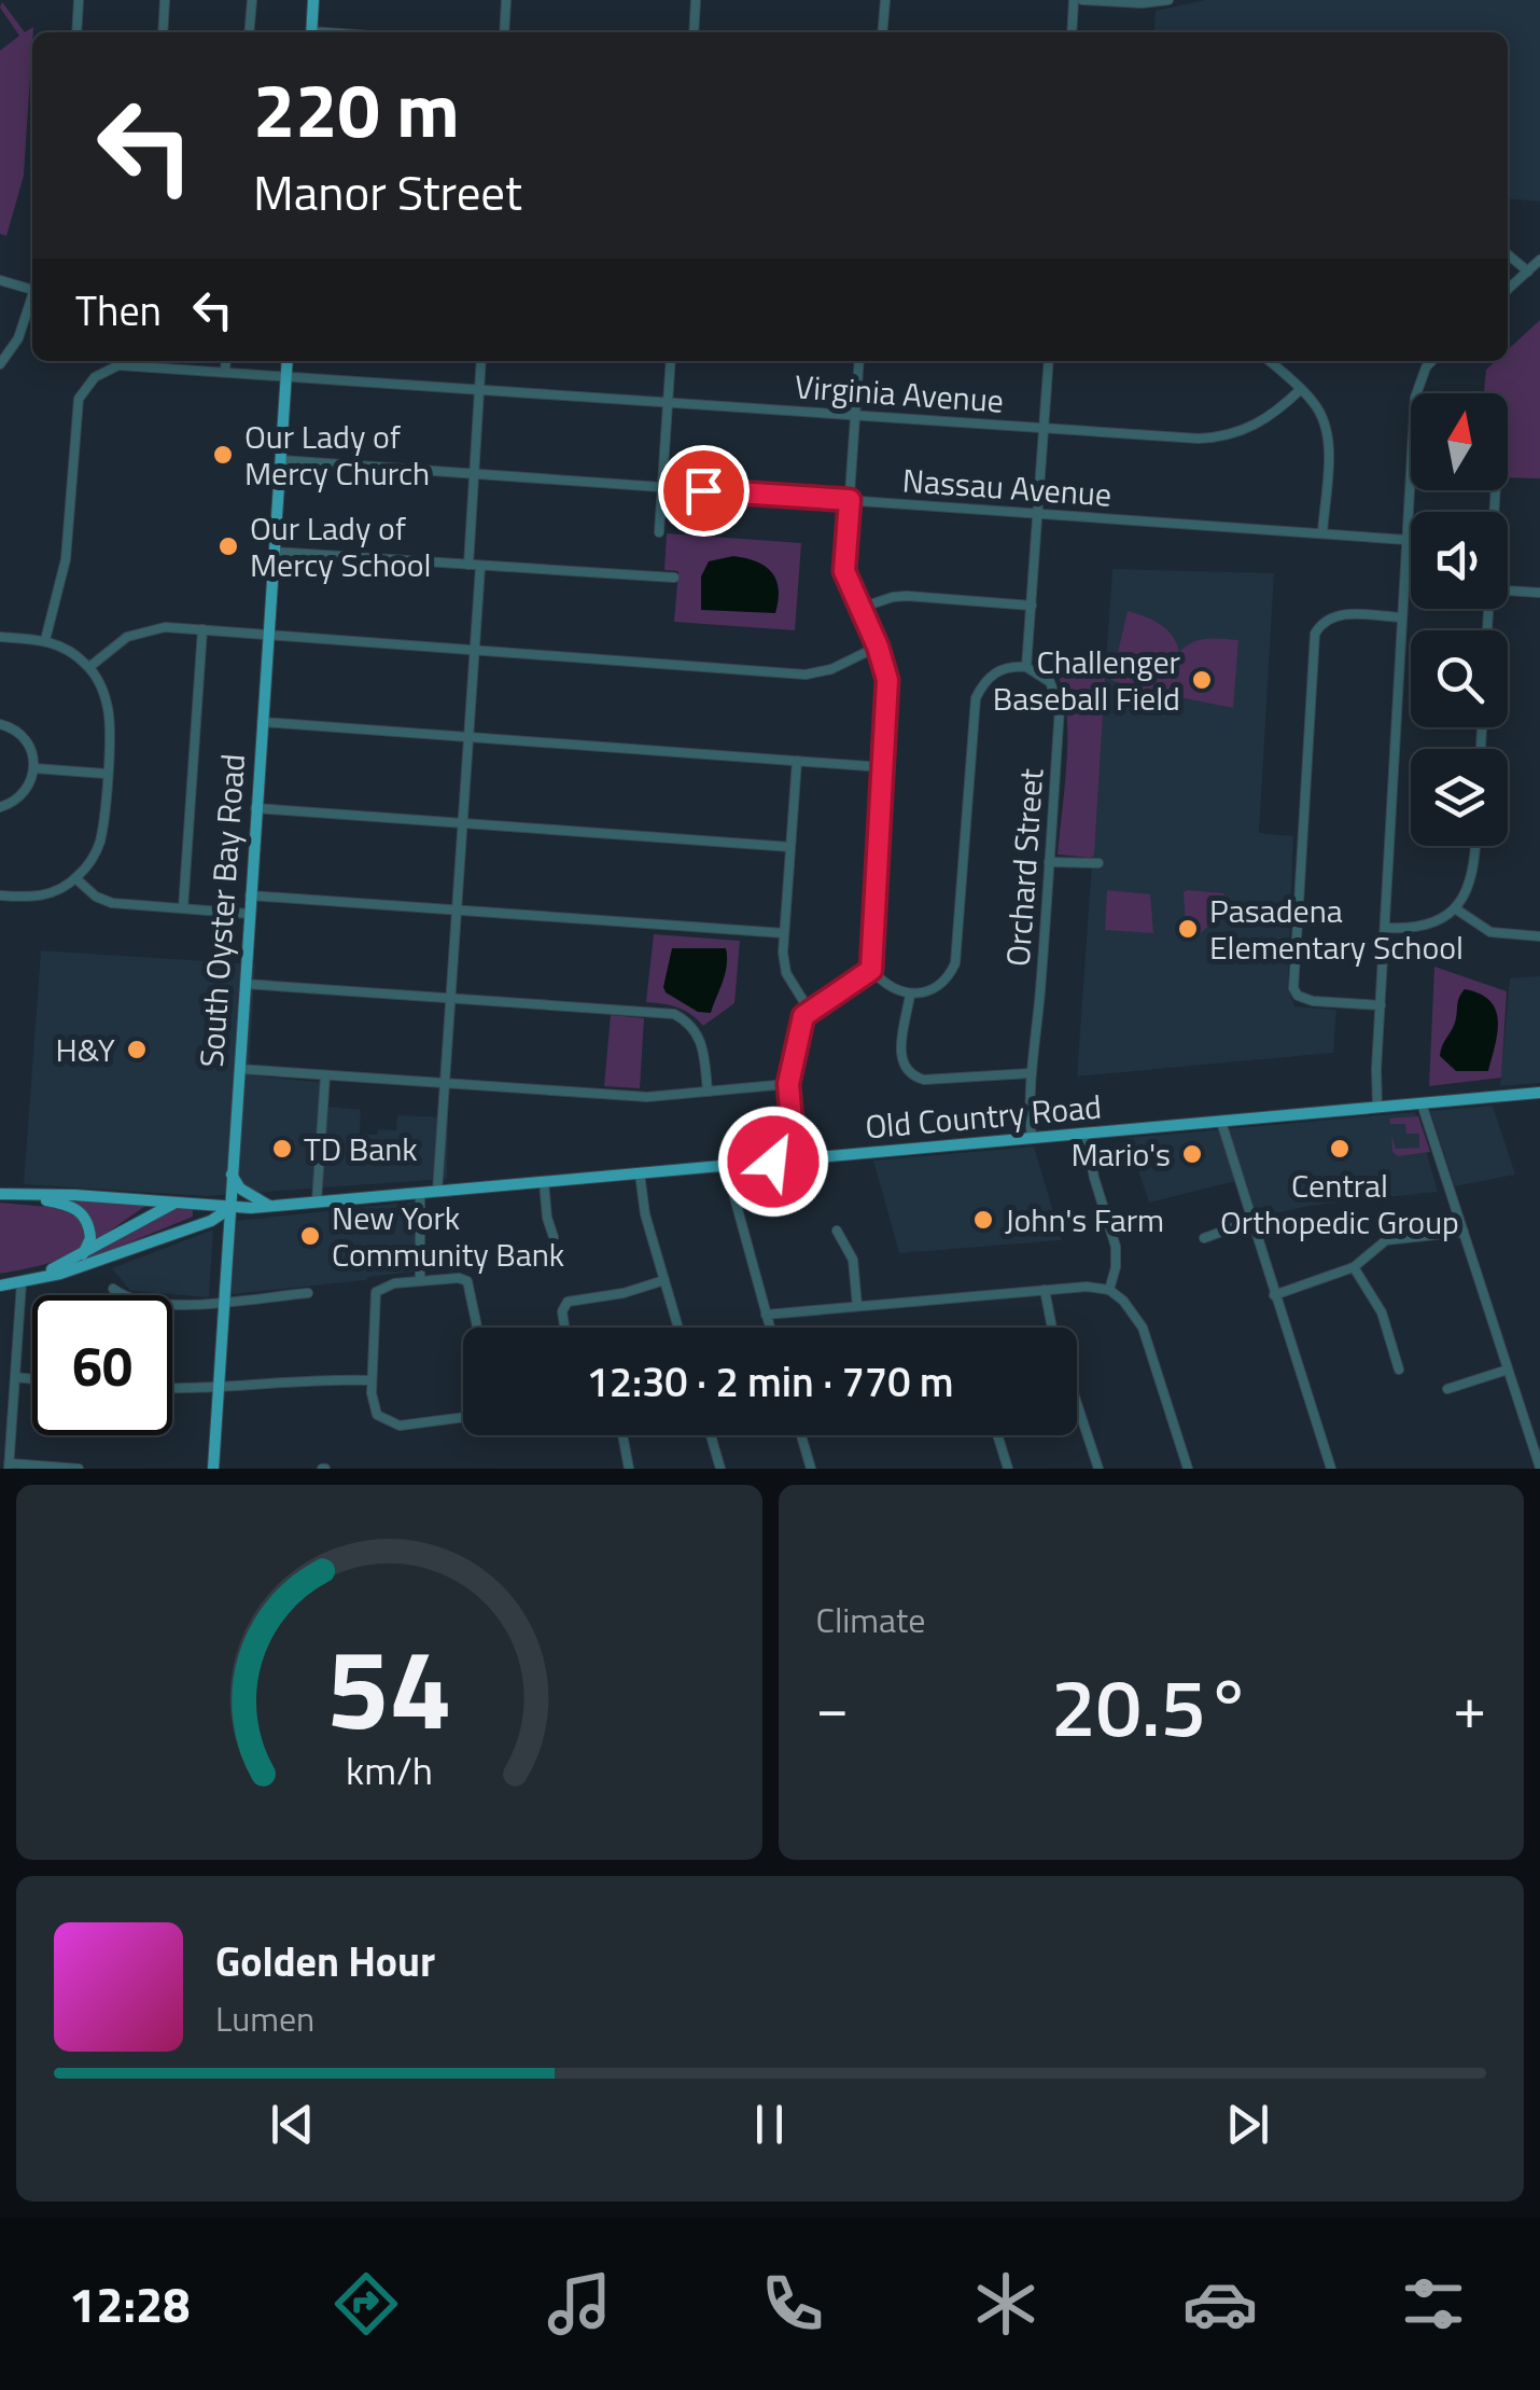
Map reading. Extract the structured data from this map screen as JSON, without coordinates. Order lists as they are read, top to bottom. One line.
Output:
{"streets":{"main road":["South Oyster Bay Road","Old Country Road"],"street":["Virginia Avenue","Nassau Avenue","Orchard Street"]},"crossings":[["Virginia Avenue","South Oyster Bay Road"],["Nassau Avenue","South Oyster Bay Road"],["Orchard Street","Old Country Road"],["South Oyster Bay Road","Old Country Road"]],"places":["Our Lady of Mercy Church","Our Lady of Mercy School","Challenger Baseball Field","Pasadena Elementary School","H&Y","TD Bank","Central Orthopedic Group","Mario's","John's Farm","New York Community Bank"],"north":"top","page":{"turn":["220 m","Manor Street"],"then":"Then","limit":"60","trip":"12:30 · 2 min · 770 m","tile":"Climate","heat":["−","20.5°","+"],"song":["Golden Hour","Lumen"],"tabs":"12:28","gauge":["54","km/h"]}}
